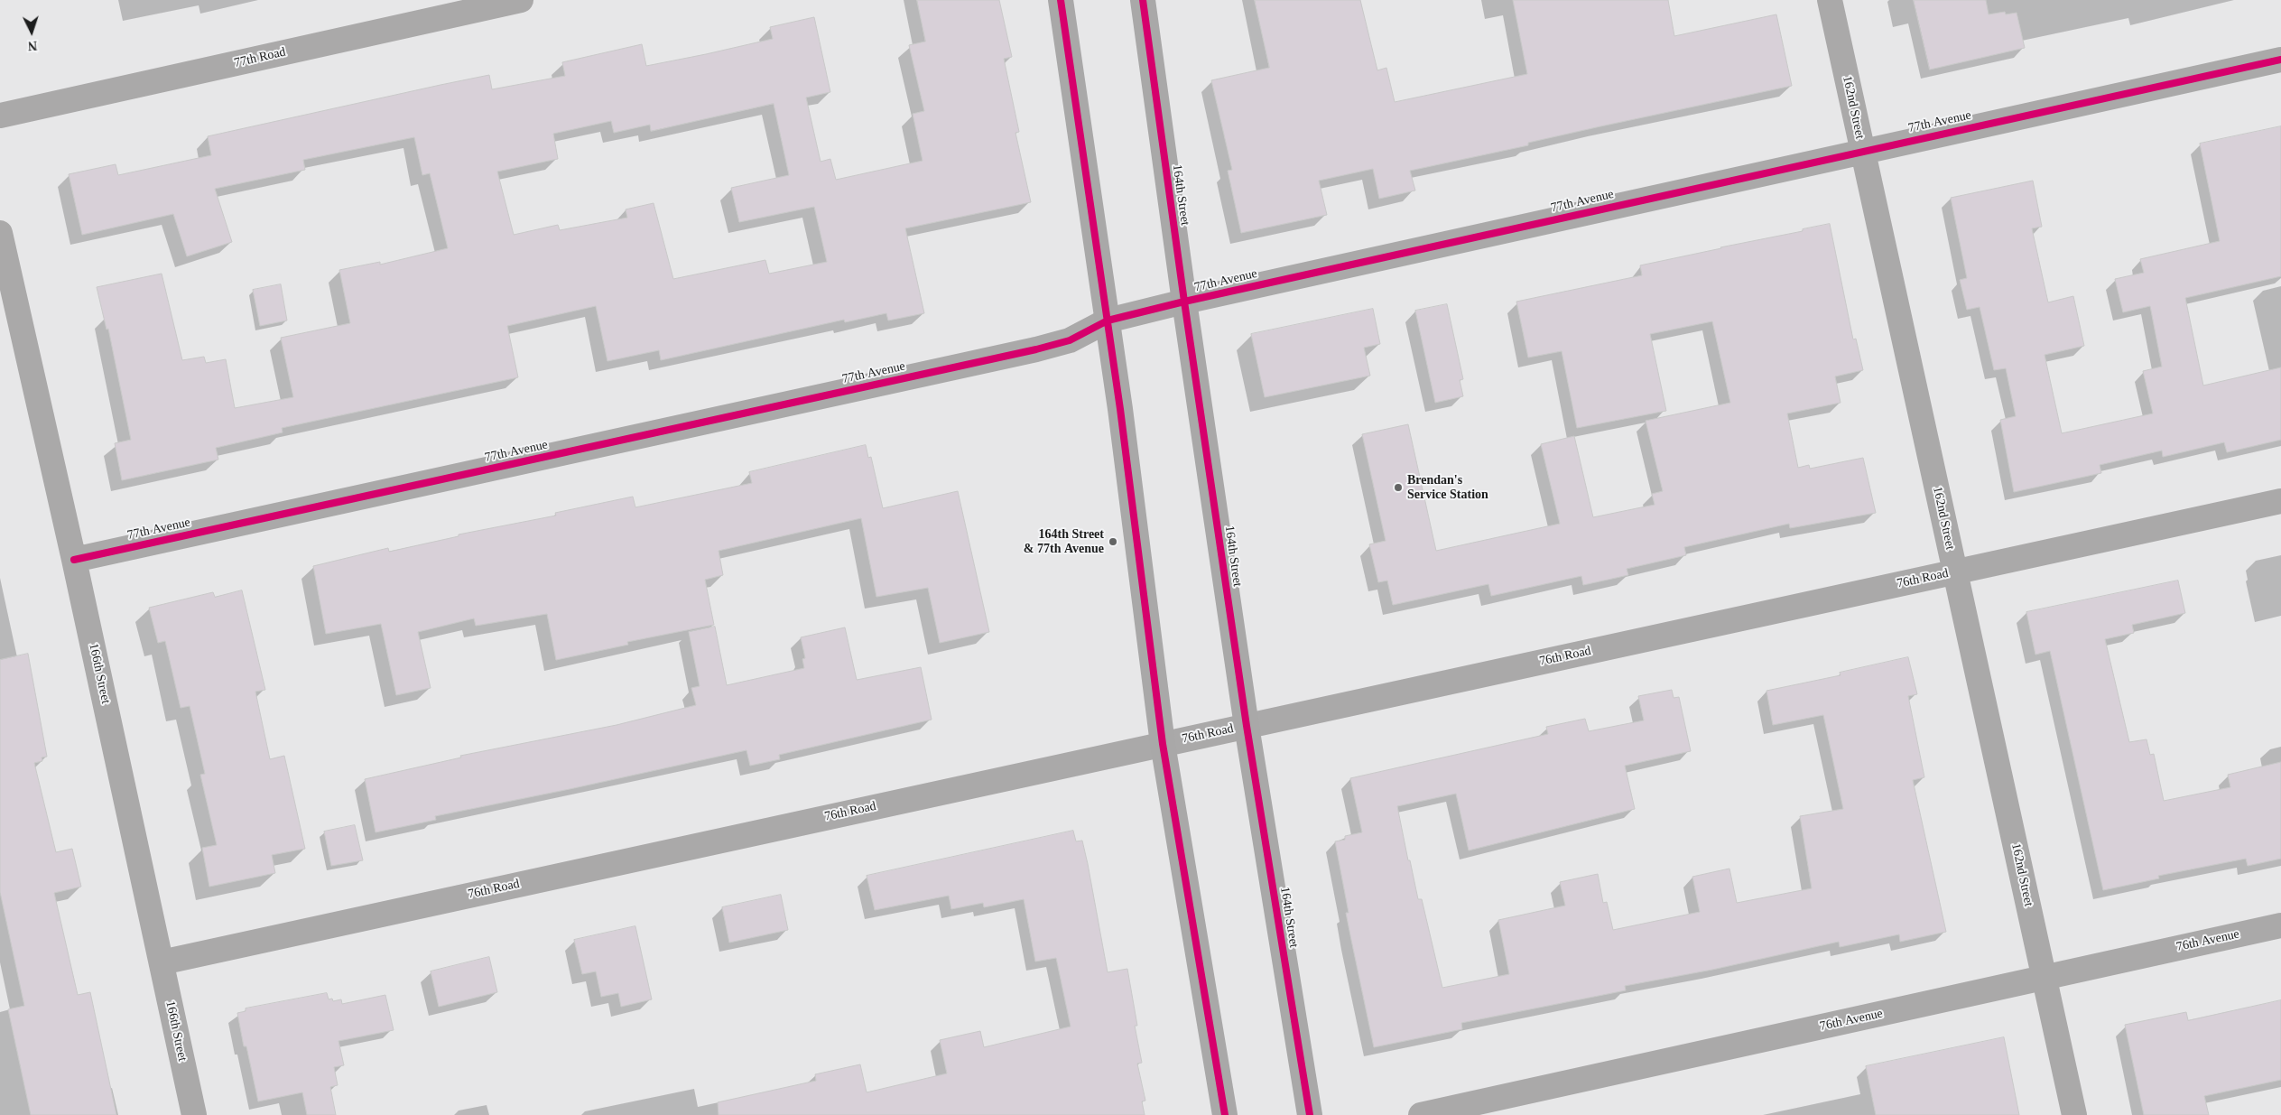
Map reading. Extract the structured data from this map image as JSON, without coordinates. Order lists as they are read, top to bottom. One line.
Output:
{"streets":{"street":["77th Road","162nd Street","77th Avenue","164th Street","76th Road","166th Street","76th Avenue"]},"crossings":[["162nd Street","77th Avenue"],["162nd Street","76th Road"],["162nd Street","76th Avenue"],["77th Avenue","164th Street"],["77th Avenue","166th Street"],["164th Street","76th Road"],["76th Road","166th Street"]],"places":["Brendan's Service Station","164th Street & 77th Avenue"],"north":"bottom"}
